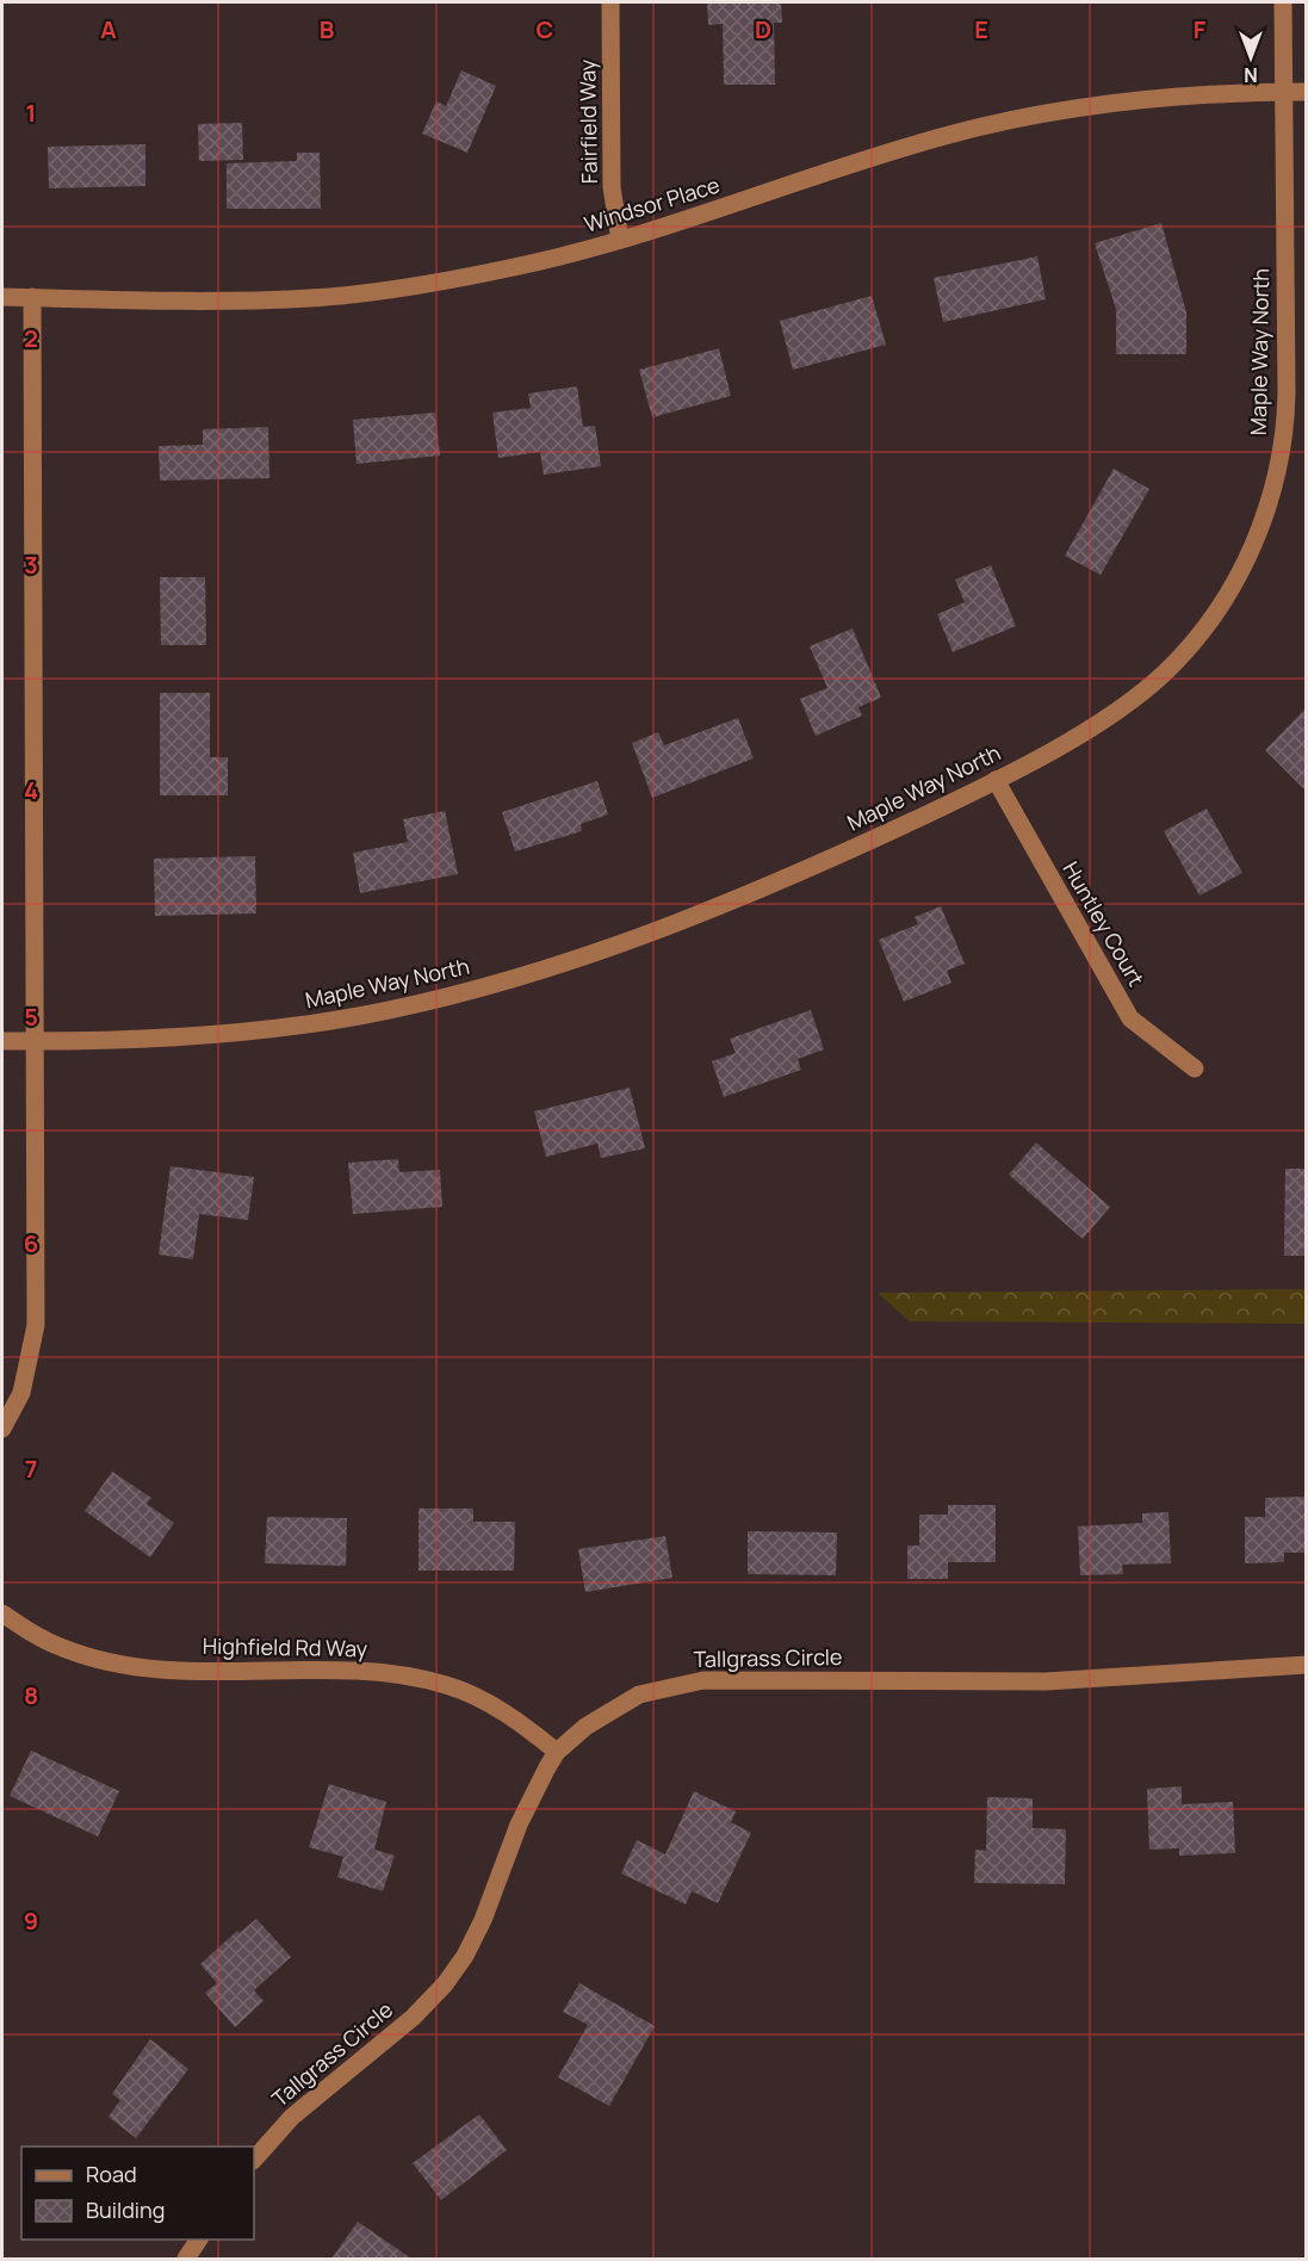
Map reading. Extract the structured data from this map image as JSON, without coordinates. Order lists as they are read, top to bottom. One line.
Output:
{"streets":{"street":["Fairfield Way","Windsor Place","Maple Way North","Huntley Court","Highfield Rd Way","Tallgrass Circle"]},"crossings":[["Fairfield Way","Windsor Place"],["Windsor Place","Maple Way North"],["Maple Way North","Huntley Court"],["Highfield Rd Way","Tallgrass Circle"]],"legend":["Road","Building"],"north":"bottom","grid":{"columns":["A","B","C","D","E","F"],"rows":["1","2","3","4","5","6","7","8","9"]}}
